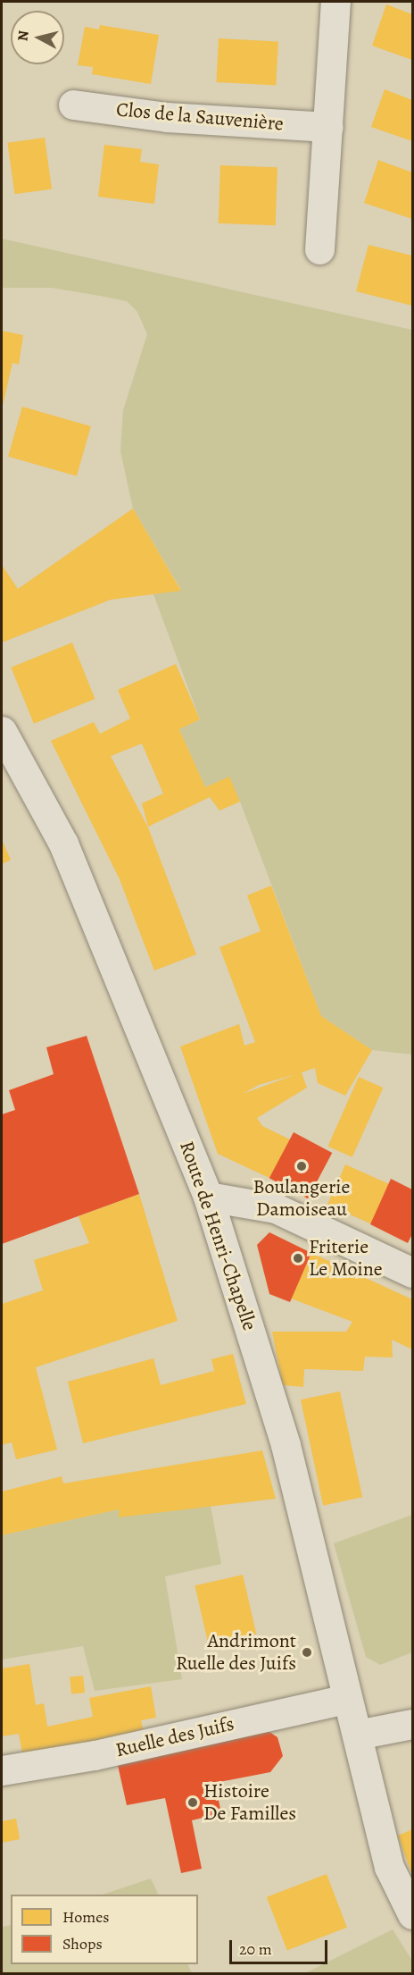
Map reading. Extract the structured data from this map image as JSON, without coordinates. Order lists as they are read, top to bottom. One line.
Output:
{"streets":{"street":["Clos de la Sauvenière","Route de Henri-Chapelle","Ruelle des Juifs"]},"crossings":[["Route de Henri-Chapelle","Ruelle des Juifs"]],"places":["Boulangerie Damoiseau","Friterie Le Moine","Andrimont Ruelle des Juifs","Histoire De Familles"],"legend":["Homes","Shops"],"scale_bar":"20 m","north":"left"}
